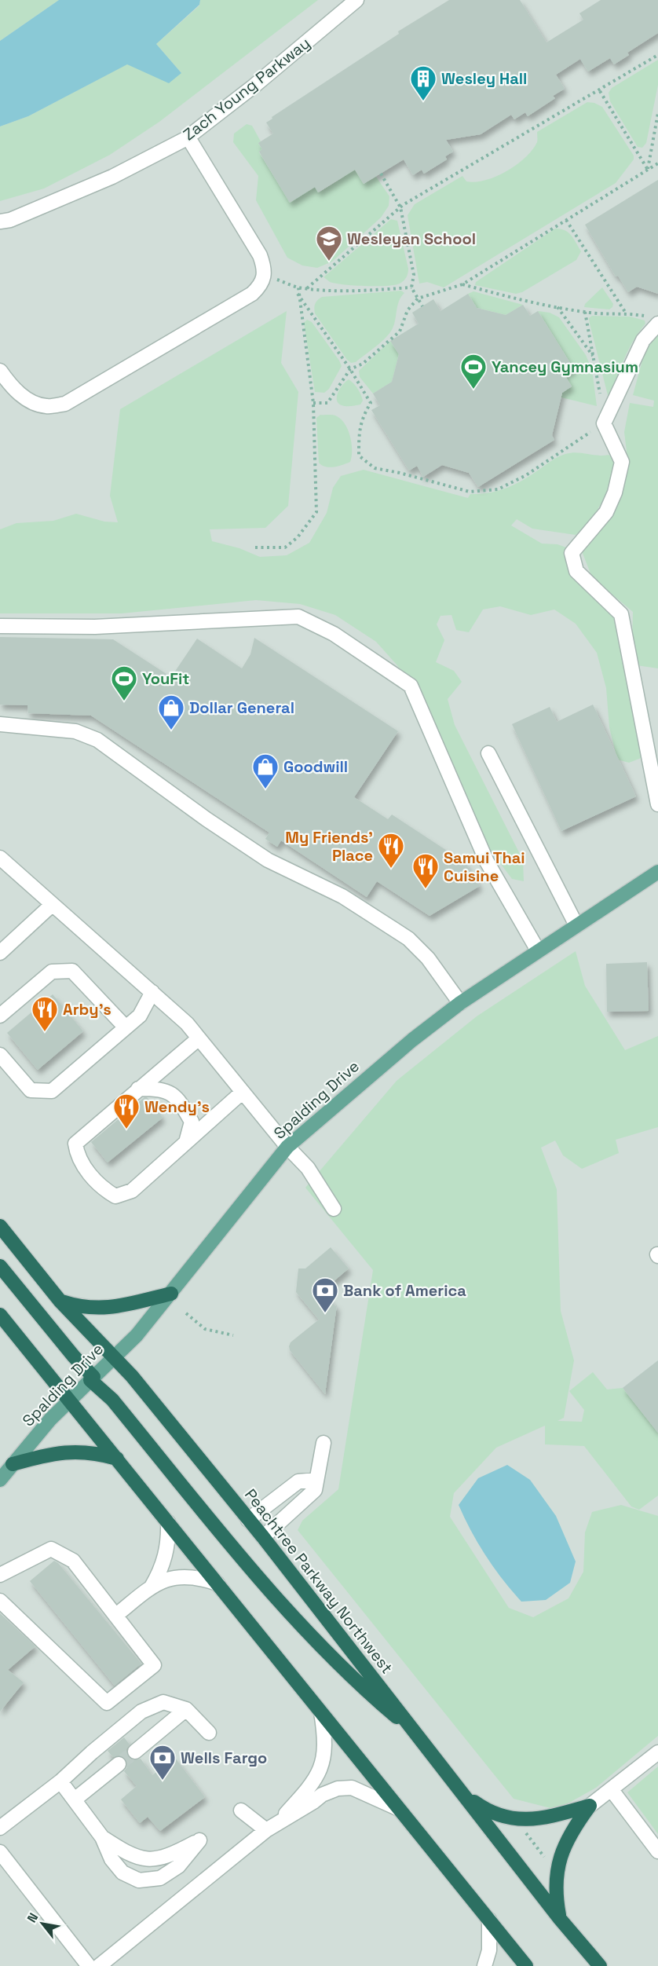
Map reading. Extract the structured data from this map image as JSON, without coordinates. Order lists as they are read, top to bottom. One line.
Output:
{"streets":{"highway":["Peachtree Parkway Northwest"],"main road":["Spalding Drive"],"street":["Zach Young Parkway"]},"crossings":[["Spalding Drive","Peachtree Parkway Northwest"]],"places":{"building":["Wesley Hall"],"school or university":["Wesleyan School"],"sports":["Yancey Gymnasium","YouFit"],"shop":["Dollar General","Goodwill"],"restaurant":["My Friends' Place","Samui Thai Cuisine","Arby's","Wendy's"],"bank":["Bank of America","Wells Fargo"]},"north":"top left"}
